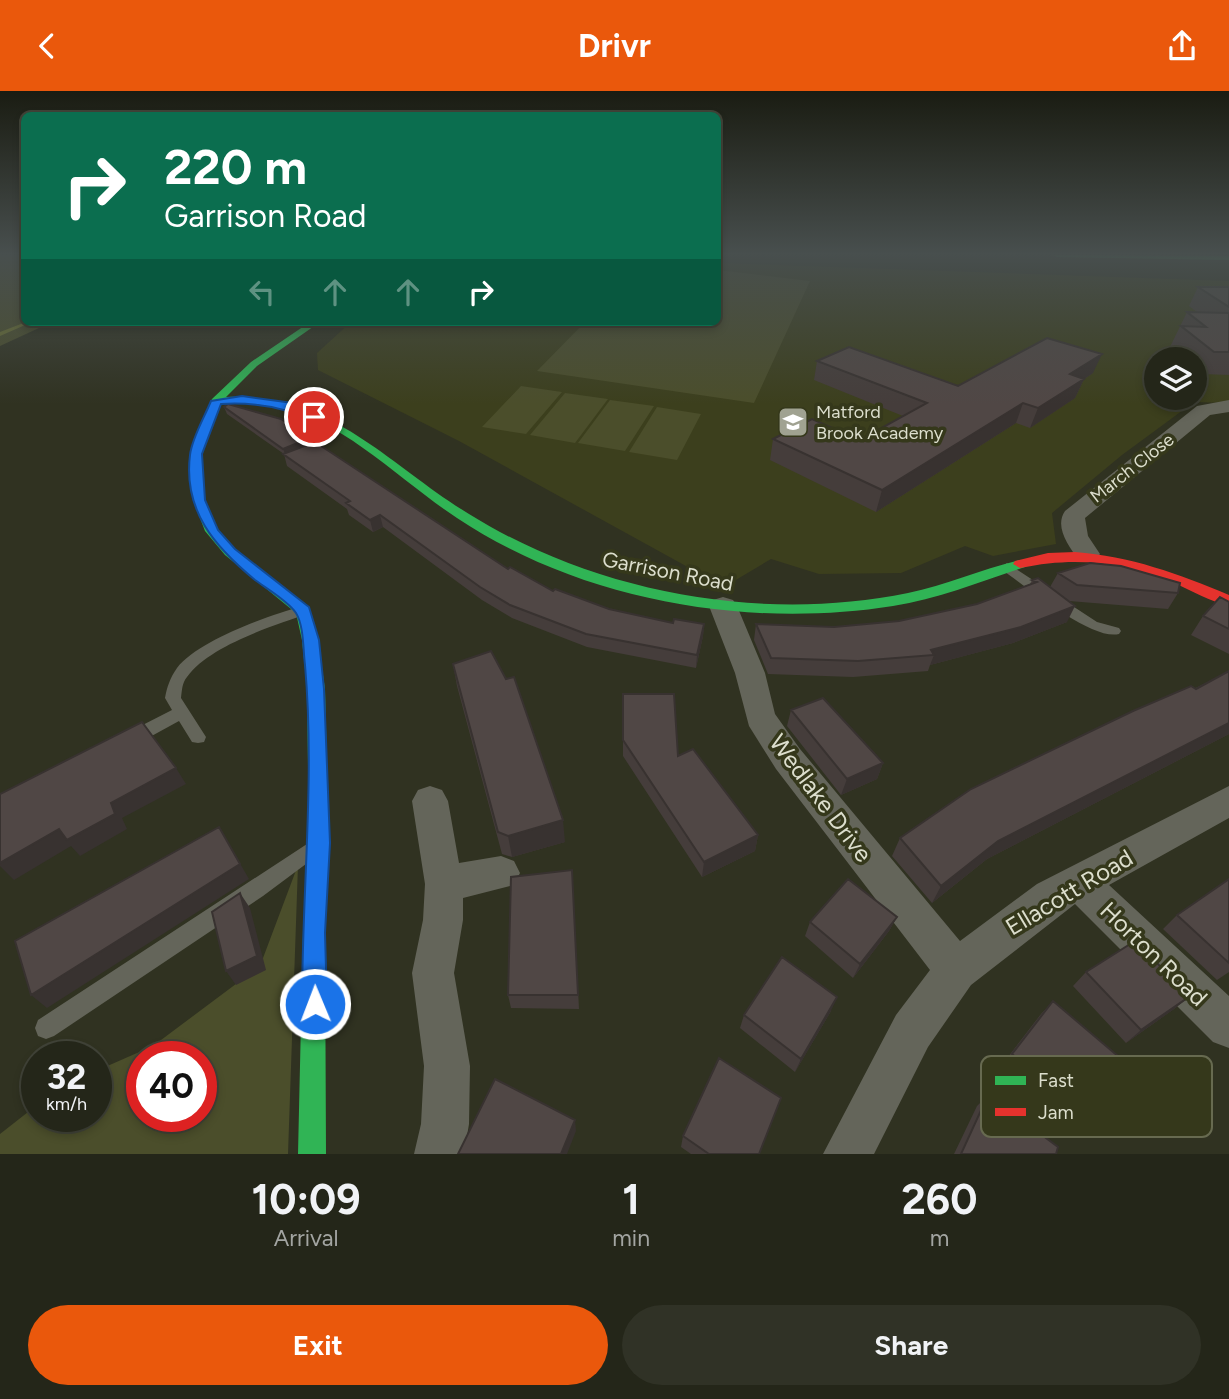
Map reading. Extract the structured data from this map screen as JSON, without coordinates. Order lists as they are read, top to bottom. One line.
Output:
{"streets":{"main road":["Garrison Road"],"street":["March Close","Wedlake Drive","Ellacott Road","Horton Road"]},"crossings":[["March Close","Garrison Road"],["Garrison Road","Wedlake Drive"],["Wedlake Drive","Ellacott Road"],["Ellacott Road","Horton Road"]],"places":{"school or university":["Matford Brook Academy"]},"legend":["Fast","Jam"],"page":{"header":"Drivr","turn":["220 m","Garrison Road"],"speed":"32 km/h","limit":"40","eta":["10:09","Arrival","1","min","260","m"],"buttons":["Exit","Share"]}}
